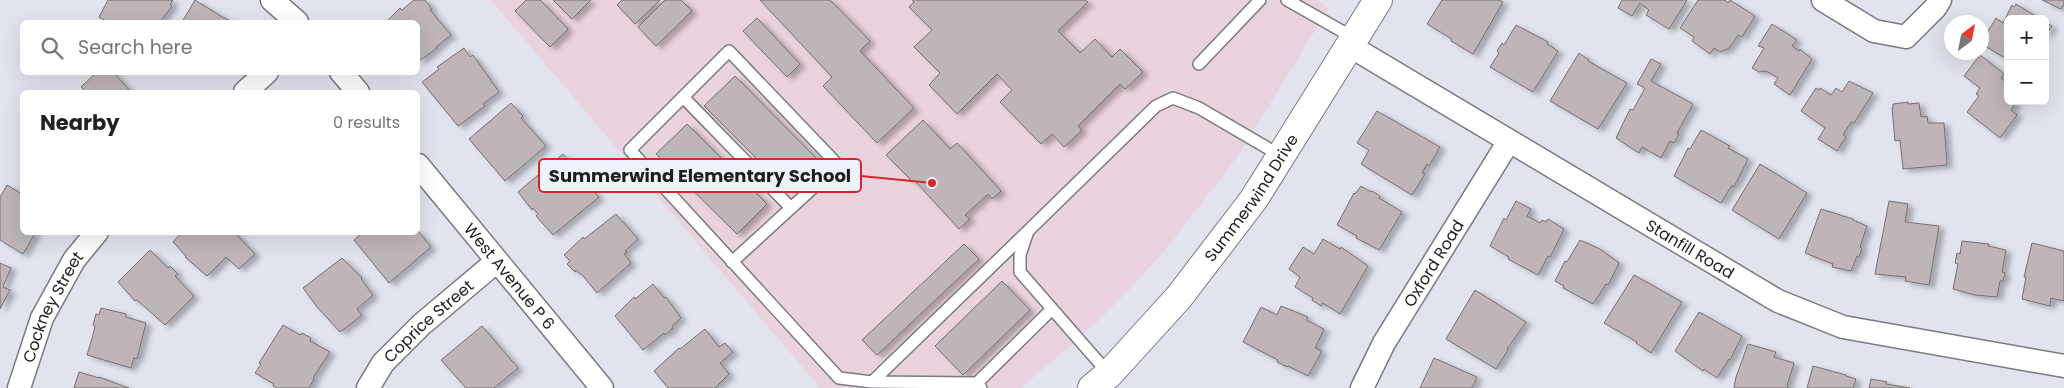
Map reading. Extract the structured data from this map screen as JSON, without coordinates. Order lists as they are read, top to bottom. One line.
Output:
{"streets":{"street":["Summerwind Drive","Stanfill Road","Oxford Road","West Avenue P 6","Cockney Street","Coprice Street"]},"crossings":[["Summerwind Drive","Stanfill Road"],["Stanfill Road","Oxford Road"],["West Avenue P 6","Coprice Street"]],"places":["Summerwind Elementary School"],"north":"top right","page":{"map_buttons":["+","−"],"search":"Search here","heading":["Nearby","0 results"]}}
